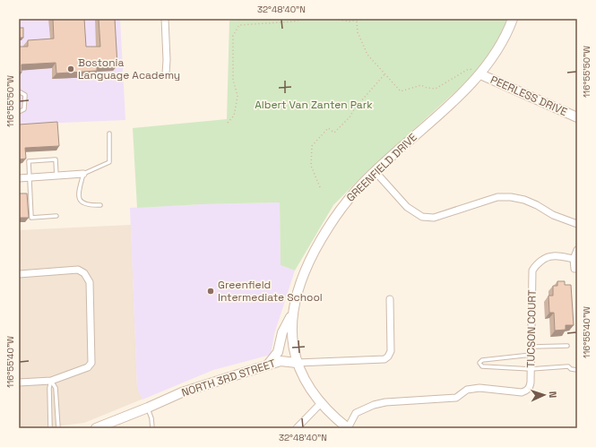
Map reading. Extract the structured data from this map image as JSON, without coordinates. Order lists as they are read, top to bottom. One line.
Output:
{"streets":{"main road":["PEERLESS DRIVE","GREENFIELD DRIVE","NORTH 3RD STREET"],"street":["TUCSON COURT"]},"crossings":[["PEERLESS DRIVE","GREENFIELD DRIVE"],["GREENFIELD DRIVE","TUCSON COURT"],["GREENFIELD DRIVE","NORTH 3RD STREET"]],"parks":["Albert Van Zanten Park"],"places":["Bostonia Language Academy","Greenfield Intermediate School"],"north":"right","coordinates":["32°48'40\"N","116°55'50\"W","116°55'40\"W"]}
